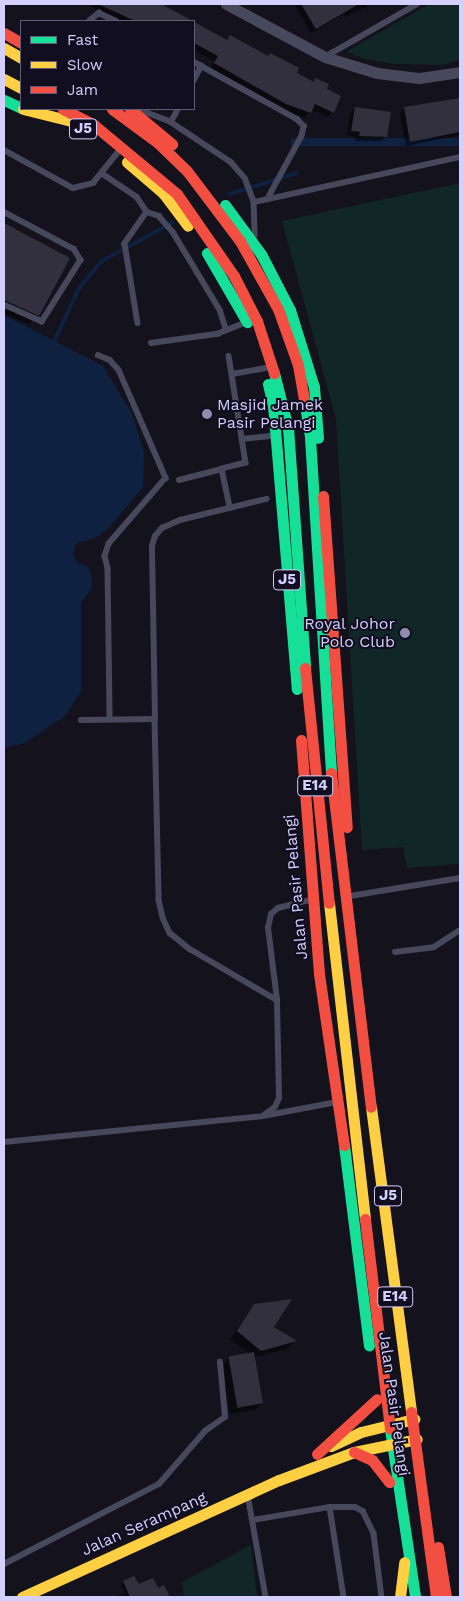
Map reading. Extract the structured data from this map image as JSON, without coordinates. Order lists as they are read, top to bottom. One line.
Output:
{"streets":{"main road":["J5","E14","Jalan Pasir Pelangi","Jalan Serampang"]},"crossings":[["Jalan Pasir Pelangi","Jalan Serampang"]],"places":["Masjid Jamek Pasir Pelangi","Royal Johor Polo Club"],"legend":["Fast","Slow","Jam"]}
